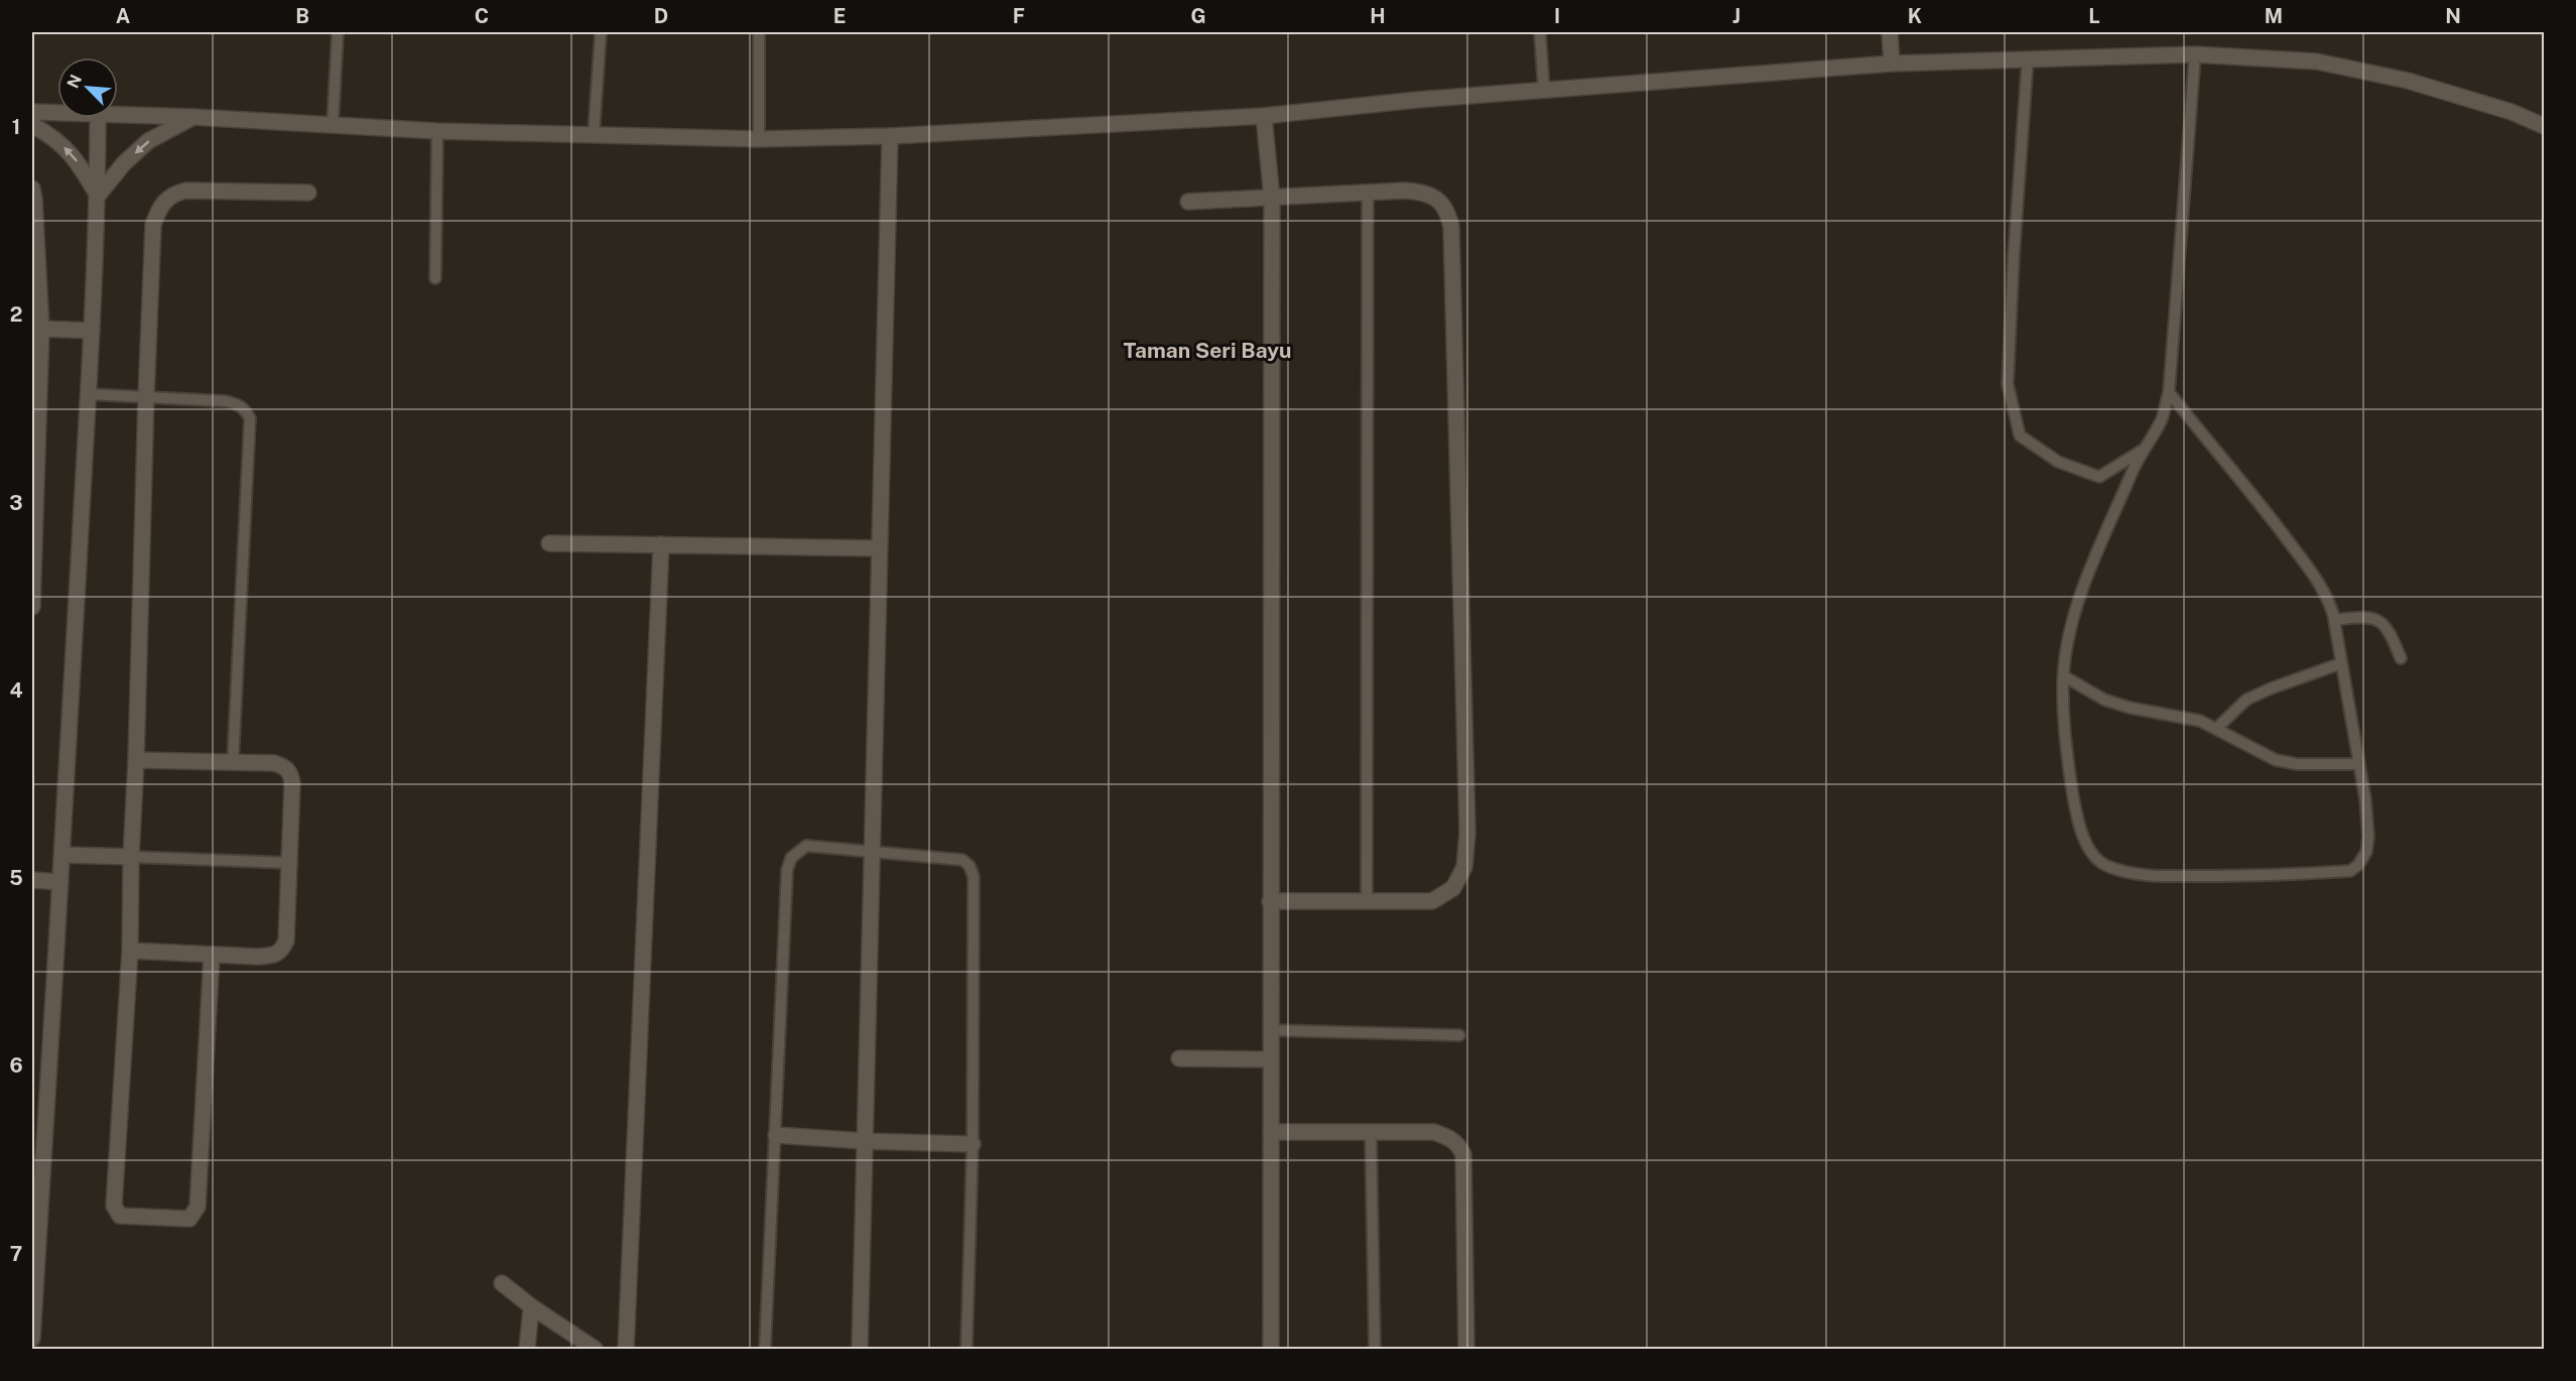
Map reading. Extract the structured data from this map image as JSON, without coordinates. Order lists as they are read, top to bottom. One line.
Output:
{"districts":["Taman Seri Bayu"],"north":"top left","grid":{"columns":["A","B","C","D","E","F","G","H","I","J","K","L","M","N"],"rows":["1","2","3","4","5","6","7"]}}
